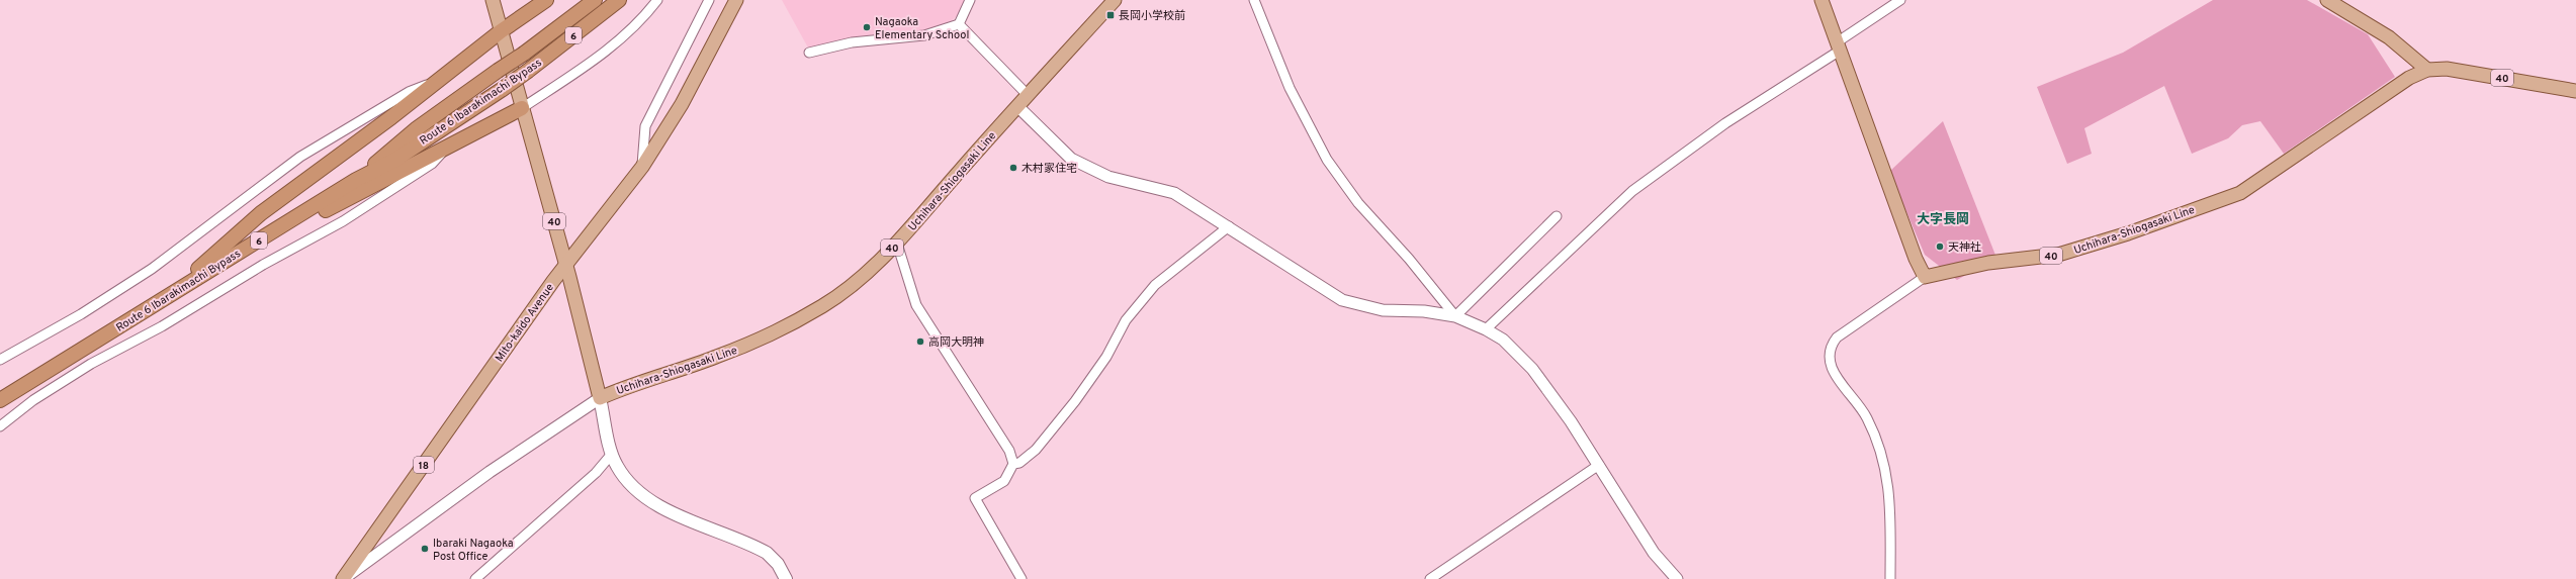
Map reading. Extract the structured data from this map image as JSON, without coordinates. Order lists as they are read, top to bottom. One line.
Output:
{"streets":{"highway":["6","Route 6 Ibarakimachi Bypass"],"main road":["40","Uchihara-Shiogasaki Line","Mito-kaido Avenue","18"]},"crossings":[["40","Uchihara-Shiogasaki Line"],["40","Mito-kaido Avenue"]],"districts":["大字長岡"],"places":{"transit":["長岡小学校前"],"other":["Nagaoka Elementary School","木村家住宅","天神社","高岡大明神","Ibaraki Nagaoka Post Office"]}}
